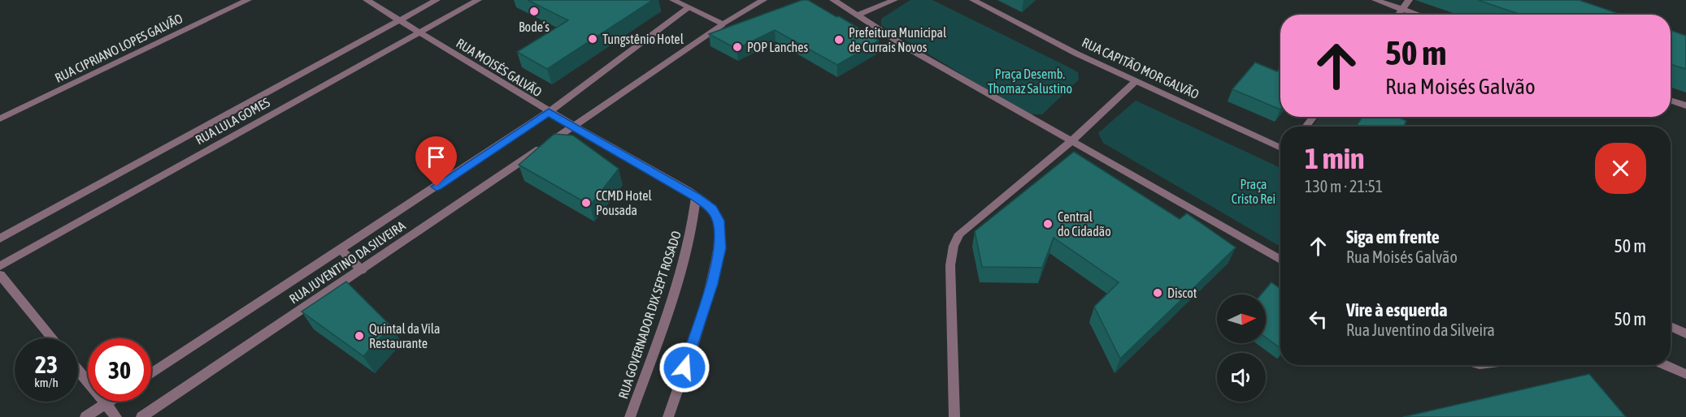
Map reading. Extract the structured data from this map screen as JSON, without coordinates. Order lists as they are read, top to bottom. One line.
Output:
{"streets":{"street":["RUA CIPRIANO LOPES GALVÃO","RUA MOISÉS GALVÃO","RUA CAPITÃO MOR GALVÃO","RUA LULA GOMES","RUA JUVENTINO DA SILVEIRA","RUA GOVERNADOR DIX SEPT ROSADO"]},"crossings":[["RUA MOISÉS GALVÃO","RUA LULA GOMES"],["RUA MOISÉS GALVÃO","RUA JUVENTINO DA SILVEIRA"],["RUA MOISÉS GALVÃO","RUA GOVERNADOR DIX SEPT ROSADO"]],"parks":["Praça Desemb. Thomaz Salustino","Praça Cristo Rei"],"places":["Bode´s","Tungstênio Hotel","Prefeitura Municipal de Currais Novos","POP Lanches","CCMD Hotel Pousada","Central do Cidadão","Discot","Quintal da Vila Restaurante"],"north":"right","page":{"turn":["50 m","Rua Moisés Galvão"],"heading":["1 min","130 m · 21:51"],"list":[{"name":"Siga em frente","note":"Rua Moisés Galvão","value":"50 m"},{"name":"Vire à esquerda","note":"Rua Juventino da Silveira","value":"50 m"}],"speed":"23 km/h","limit":"30"}}
